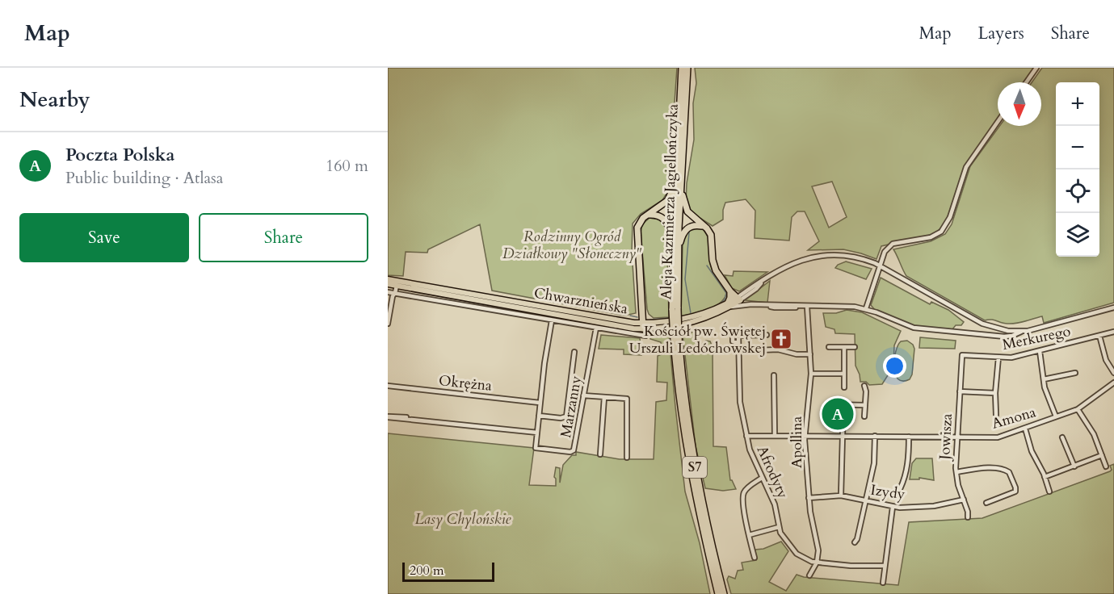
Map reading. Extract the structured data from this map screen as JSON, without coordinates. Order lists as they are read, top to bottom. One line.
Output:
{"streets":{"highway":["Aleja Kazimierza Jagiellończyka","S7"],"main road":["Chwarznieńska"],"street":["Merkurego","Okrężna","Marzanny","Amona","Jowisza","Apollina","Afrodyty","Izydy"]},"crossings":[["Chwarznieńska","Marzanny"],["Chwarznieńska","Apollina"],["Merkurego","Jowisza"],["Amona","Jowisza"],["Amona","Apollina"],["Amona","Afrodyty"],["Jowisza","Izydy"],["Apollina","Afrodyty"],["Apollina","Izydy"]],"parks":["Rodzinny Ogród Działkowy \"Słoneczny\"","Lasy Chylońskie"],"places":{"church":["Kościół pw. Świętej Urszuli Ledóchowskej"]},"scale_bar":"200 m","north":"bottom","page":{"header":"Map","nav":["Map","Layers","Share"],"heading":"Nearby","map_buttons":["+","−"],"list":[{"mark":"A","name":"Poczta Polska","note":"Public building · Atlasa","value":"160 m"}],"buttons":["Save","Share"],"pins":"A","scale":"200 m"}}
